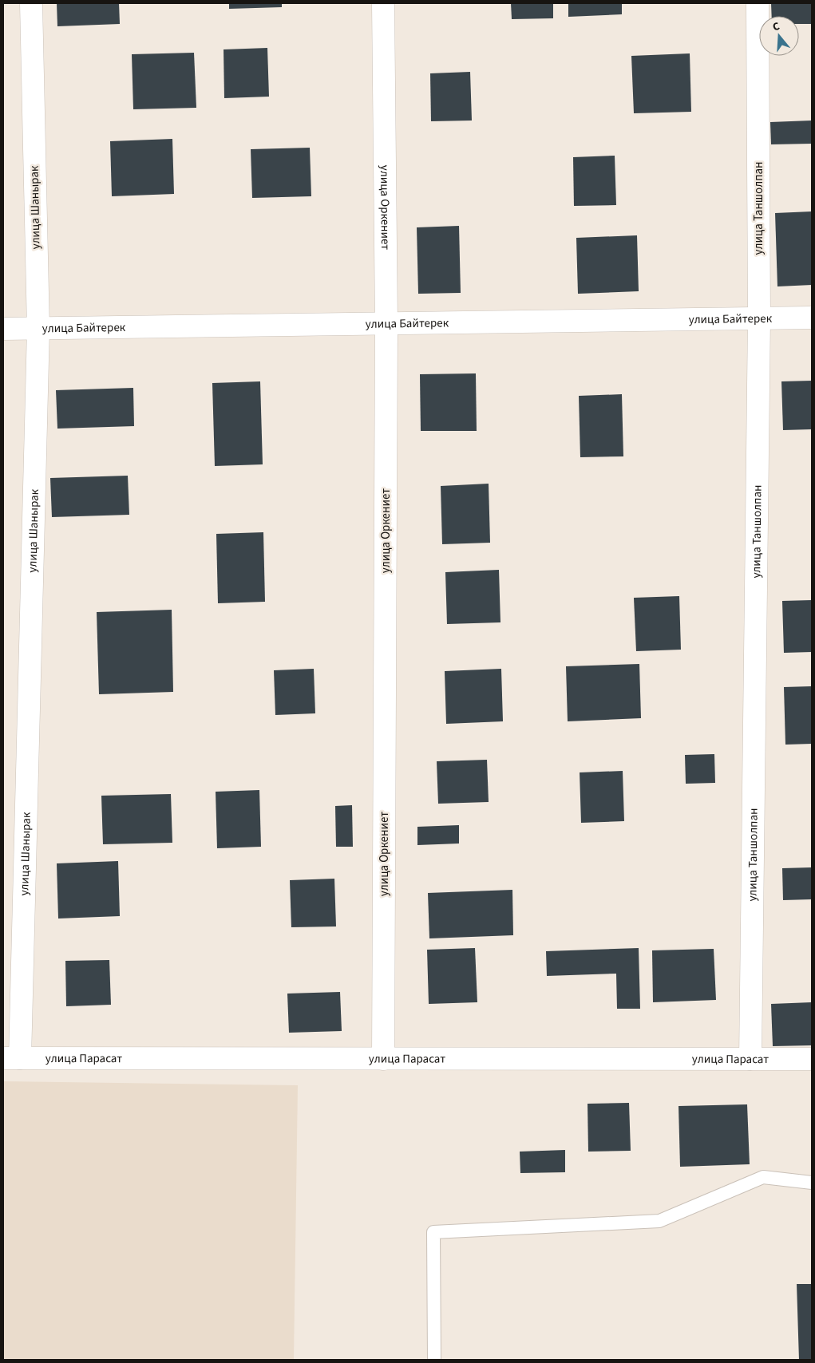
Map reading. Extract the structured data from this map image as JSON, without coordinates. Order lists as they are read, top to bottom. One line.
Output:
{"streets":{"street":["улица Шанырак","улица Оркениет","улица Таншолпан","улица Байтерек","улица Парасат"]},"crossings":[["улица Шанырак","улица Байтерек"],["улица Шанырак","улица Парасат"],["улица Оркениет","улица Байтерек"],["улица Оркениет","улица Парасат"],["улица Таншолпан","улица Байтерек"],["улица Таншолпан","улица Парасат"]],"north":"top"}
